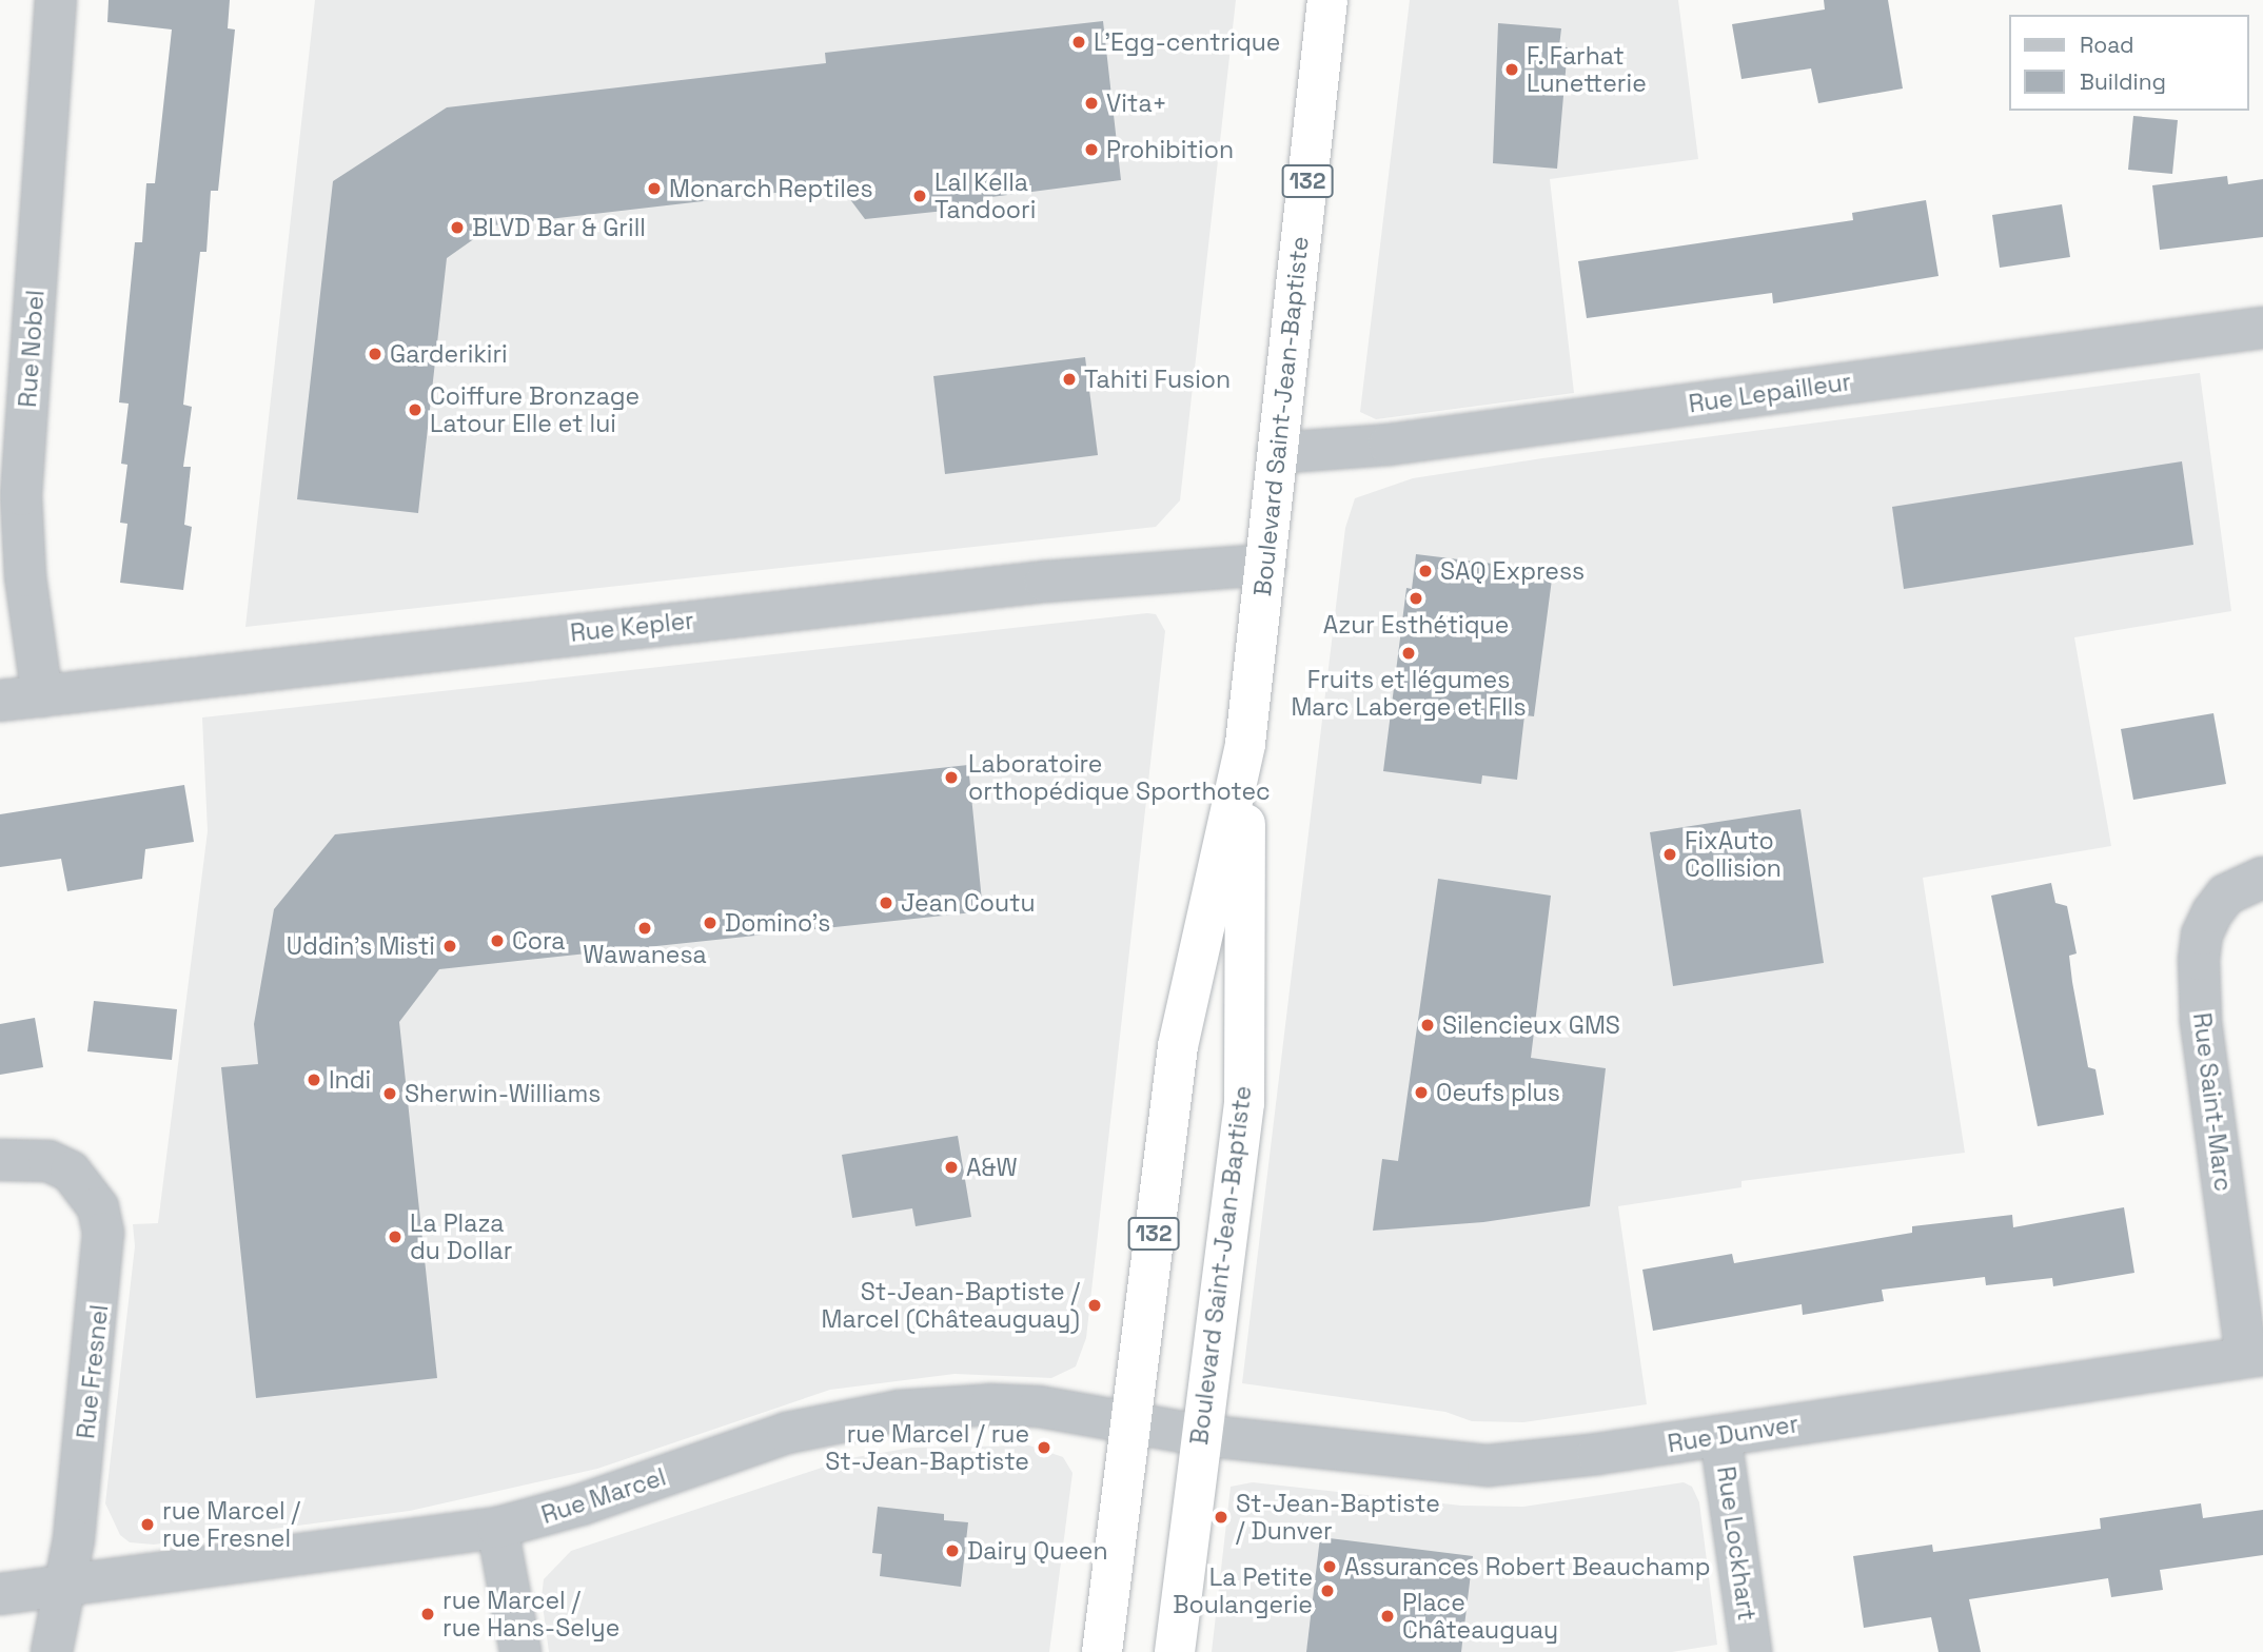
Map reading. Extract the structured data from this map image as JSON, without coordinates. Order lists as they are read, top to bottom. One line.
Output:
{"streets":{"highway":["132","Boulevard Saint-Jean-Baptiste"],"street":["Rue Nobel","Rue Lepailleur","Rue Kepler","Rue Saint-Marc","Rue Fresnel","Rue Dunver","Rue Marcel","Rue Lockhart"]},"crossings":[["Rue Nobel","Rue Kepler"],["Rue Lepailleur","Boulevard Saint-Jean-Baptiste"],["Boulevard Saint-Jean-Baptiste","Rue Kepler"],["Boulevard Saint-Jean-Baptiste","Rue Dunver"],["Boulevard Saint-Jean-Baptiste","Rue Marcel"],["Rue Saint-Marc","Rue Dunver"],["Rue Fresnel","Rue Marcel"],["Rue Dunver","Rue Marcel"],["Rue Dunver","Rue Lockhart"]],"places":["L'Egg-centrique","F. Farhat Lunetterie","Vita+","Prohibition","Monarch Reptiles","Lal Kella Tandoori","BLVD Bar & Grill","Garderikiri","Tahiti Fusion","Coiffure Bronzage Latour Elle et lui","SAQ Express","Azur Esthétique","Fruits et légumes Marc Laberge et FIls","Laboratoire orthopédique Sporthotec","FixAuto Collision","Jean Coutu","Domino's","Wawanesa","Cora","Uddin's Misti","Silencieux GMS","Indi","Oeufs plus","Sherwin-Williams","A&W","La Plaza du Dollar","St-Jean-Baptiste / Marcel (Châteauguay)","rue Marcel / rue St-Jean-Baptiste","St-Jean-Baptiste / Dunver","rue Marcel / rue Fresnel","Dairy Queen","Assurances Robert Beauchamp","La Petite Boulangerie","rue Marcel / rue Hans-Selye","Place Châteauguay"],"legend":["Road","Building"]}
